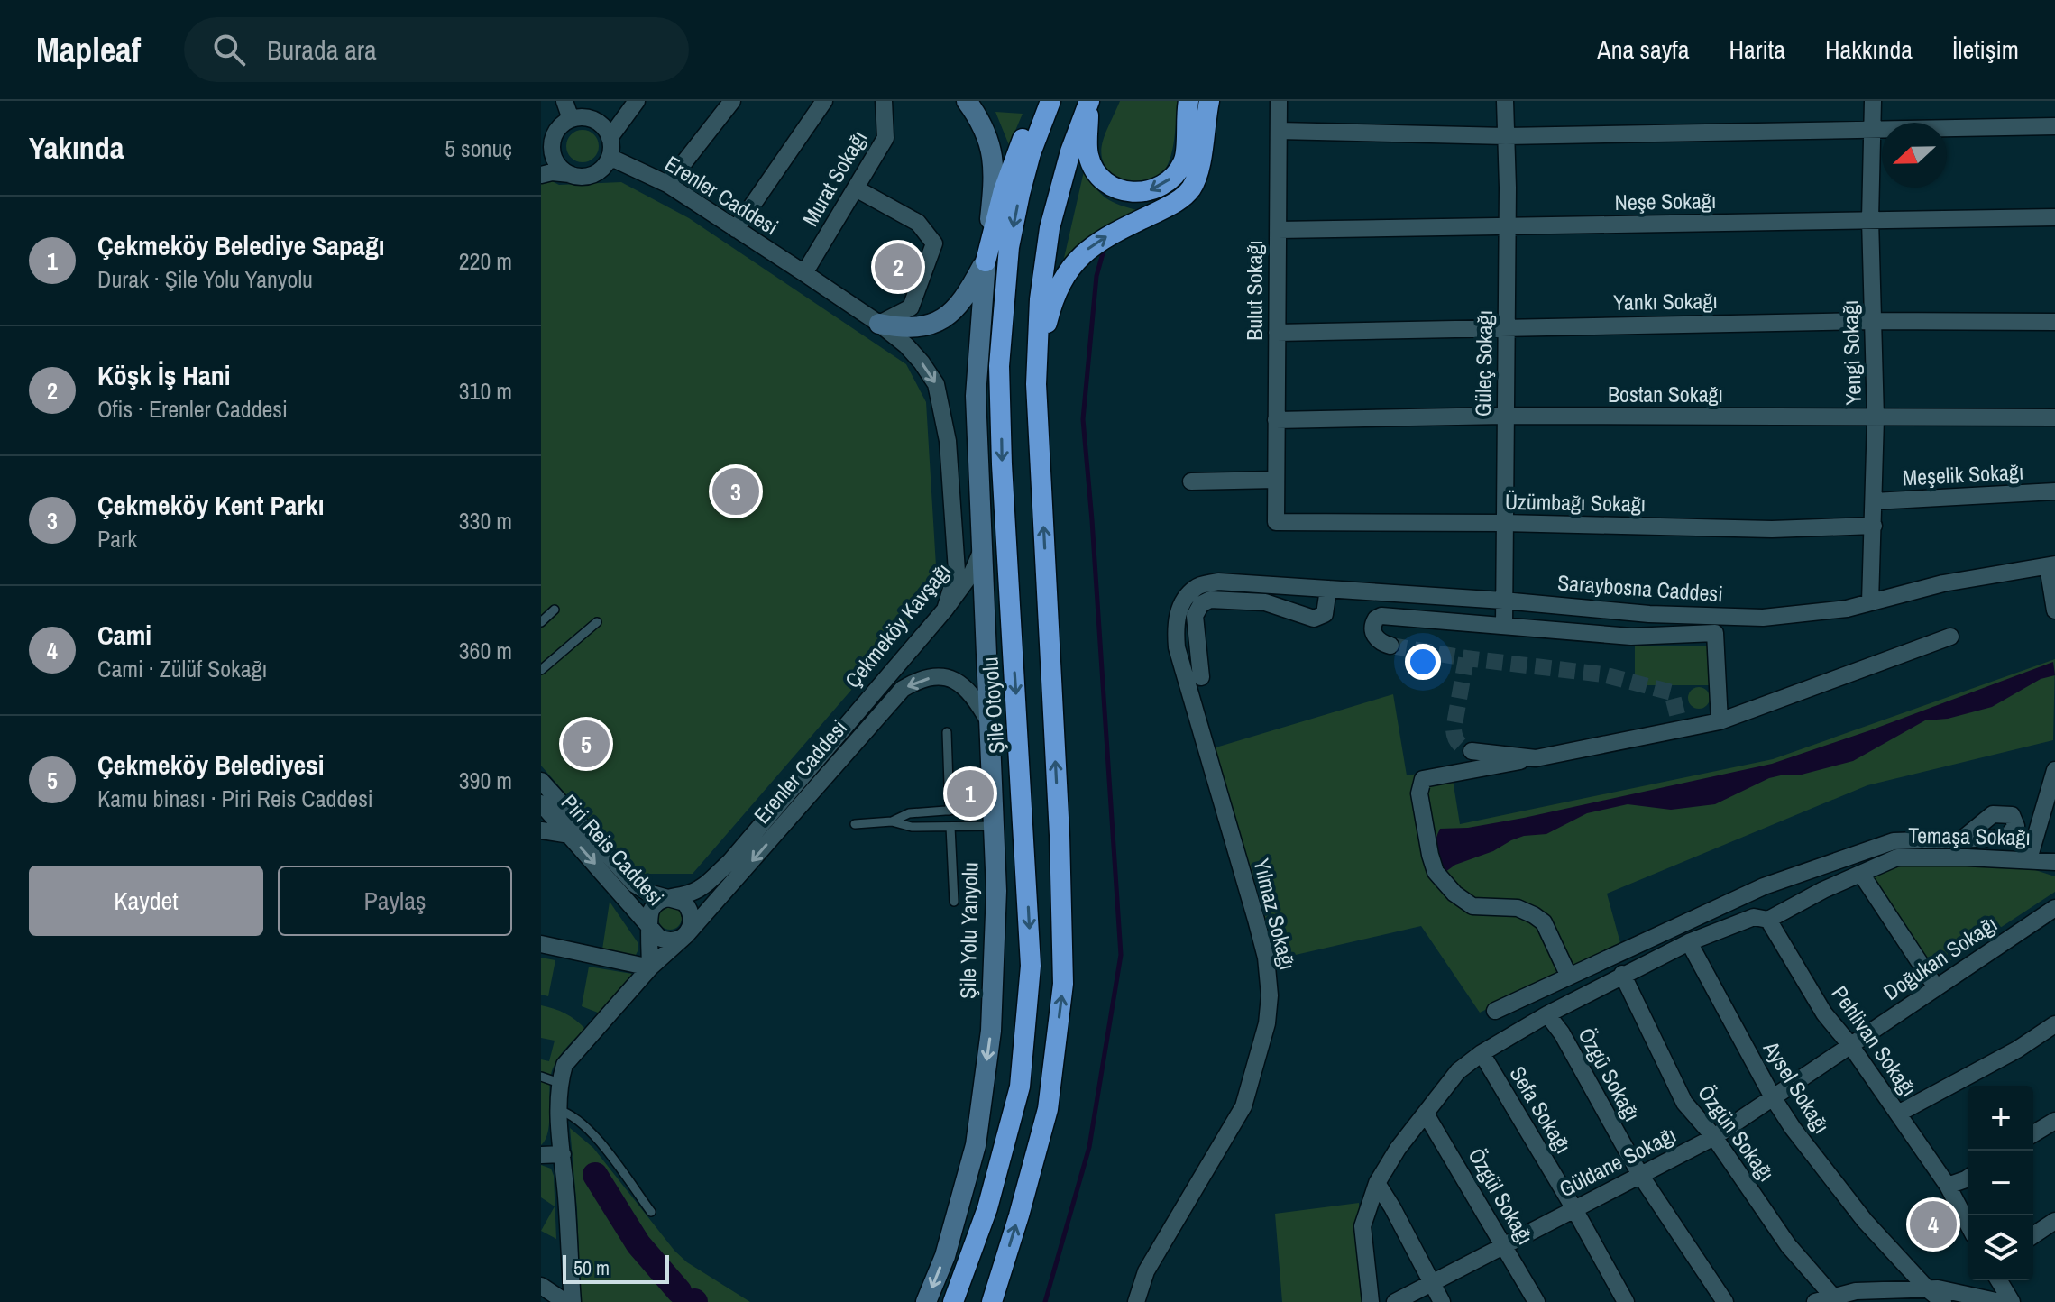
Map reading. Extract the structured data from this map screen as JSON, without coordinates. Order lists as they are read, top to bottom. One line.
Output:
{"streets":{"highway":["Şile Otoyolu"],"main road":["Şile Yolu Yanyolu"],"street":["Murat Sokağı","Erenler Caddesi","Neşe Sokağı","Bulut Sokağı","Yankı Sokağı","Yengi Sokağı","Güleç Sokağı","Bostan Sokağı","Meşelik Sokağı","Üzümbağı Sokağı","Saraybosna Caddesi","Çekmeköy Kavşağı","Temaşa Sokağı","Piri Reis Caddesi","Yılmaz Sokağı","Doğukan Sokağı","Pehlivan Sokağı","Özgü Sokağı","Aysel Sokağı","Sefa Sokağı","Özgün Sokağı","Güldane Sokağı","Özgül Sokağı"]},"crossings":[["Murat Sokağı","Erenler Caddesi"],["Erenler Caddesi","Çekmeköy Kavşağı"],["Erenler Caddesi","Piri Reis Caddesi"],["Erenler Caddesi","Şile Yolu Yanyolu"],["Neşe Sokağı","Bulut Sokağı"],["Neşe Sokağı","Yengi Sokağı"],["Neşe Sokağı","Güleç Sokağı"],["Bulut Sokağı","Yankı Sokağı"],["Bulut Sokağı","Bostan Sokağı"],["Bulut Sokağı","Üzümbağı Sokağı"],["Yankı Sokağı","Yengi Sokağı"],["Yankı Sokağı","Güleç Sokağı"],["Yengi Sokağı","Bostan Sokağı"],["Yengi Sokağı","Meşelik Sokağı"],["Yengi Sokağı","Üzümbağı Sokağı"],["Yengi Sokağı","Saraybosna Caddesi"],["Güleç Sokağı","Bostan Sokağı"],["Güleç Sokağı","Üzümbağı Sokağı"],["Güleç Sokağı","Saraybosna Caddesi"],["Saraybosna Caddesi","Yılmaz Sokağı"],["Çekmeköy Kavşağı","Piri Reis Caddesi"],["Çekmeköy Kavşağı","Şile Yolu Yanyolu"],["Temaşa Sokağı","Pehlivan Sokağı"],["Doğukan Sokağı","Pehlivan Sokağı"],["Doğukan Sokağı","Güldane Sokağı"],["Pehlivan Sokağı","Güldane Sokağı"],["Özgü Sokağı","Güldane Sokağı"],["Aysel Sokağı","Güldane Sokağı"],["Sefa Sokağı","Güldane Sokağı"],["Özgün Sokağı","Güldane Sokağı"],["Güldane Sokağı","Özgül Sokağı"]],"one_way":["Şile Yolu Yanyolu"],"scale_bar":"50 m","north":"left","page":{"header":"Mapleaf","search":"Burada ara","nav":["Ana sayfa","Harita","Hakkında","İletişim"],"heading":["Yakında","5 sonuç"],"list":[{"mark":"1","name":"Çekmeköy Belediye Sapağı","note":"Durak · Şile Yolu Yanyolu","value":"220 m"},{"mark":"2","name":"Köşk İş Hani","note":"Ofis · Erenler Caddesi","value":"310 m"},{"mark":"3","name":"Çekmeköy Kent Parkı","note":"Park","value":"330 m"},{"mark":"4","name":"Cami","note":"Cami · Zülüf Sokağı","value":"360 m"},{"mark":"5","name":"Çekmeköy Belediyesi","note":"Kamu binası · Piri Reis Caddesi","value":"390 m"}],"pins":["2","3","5","1","4"],"buttons":["Kaydet","Paylaş"],"map_buttons":["+","−"],"scale":"50 m"}}
